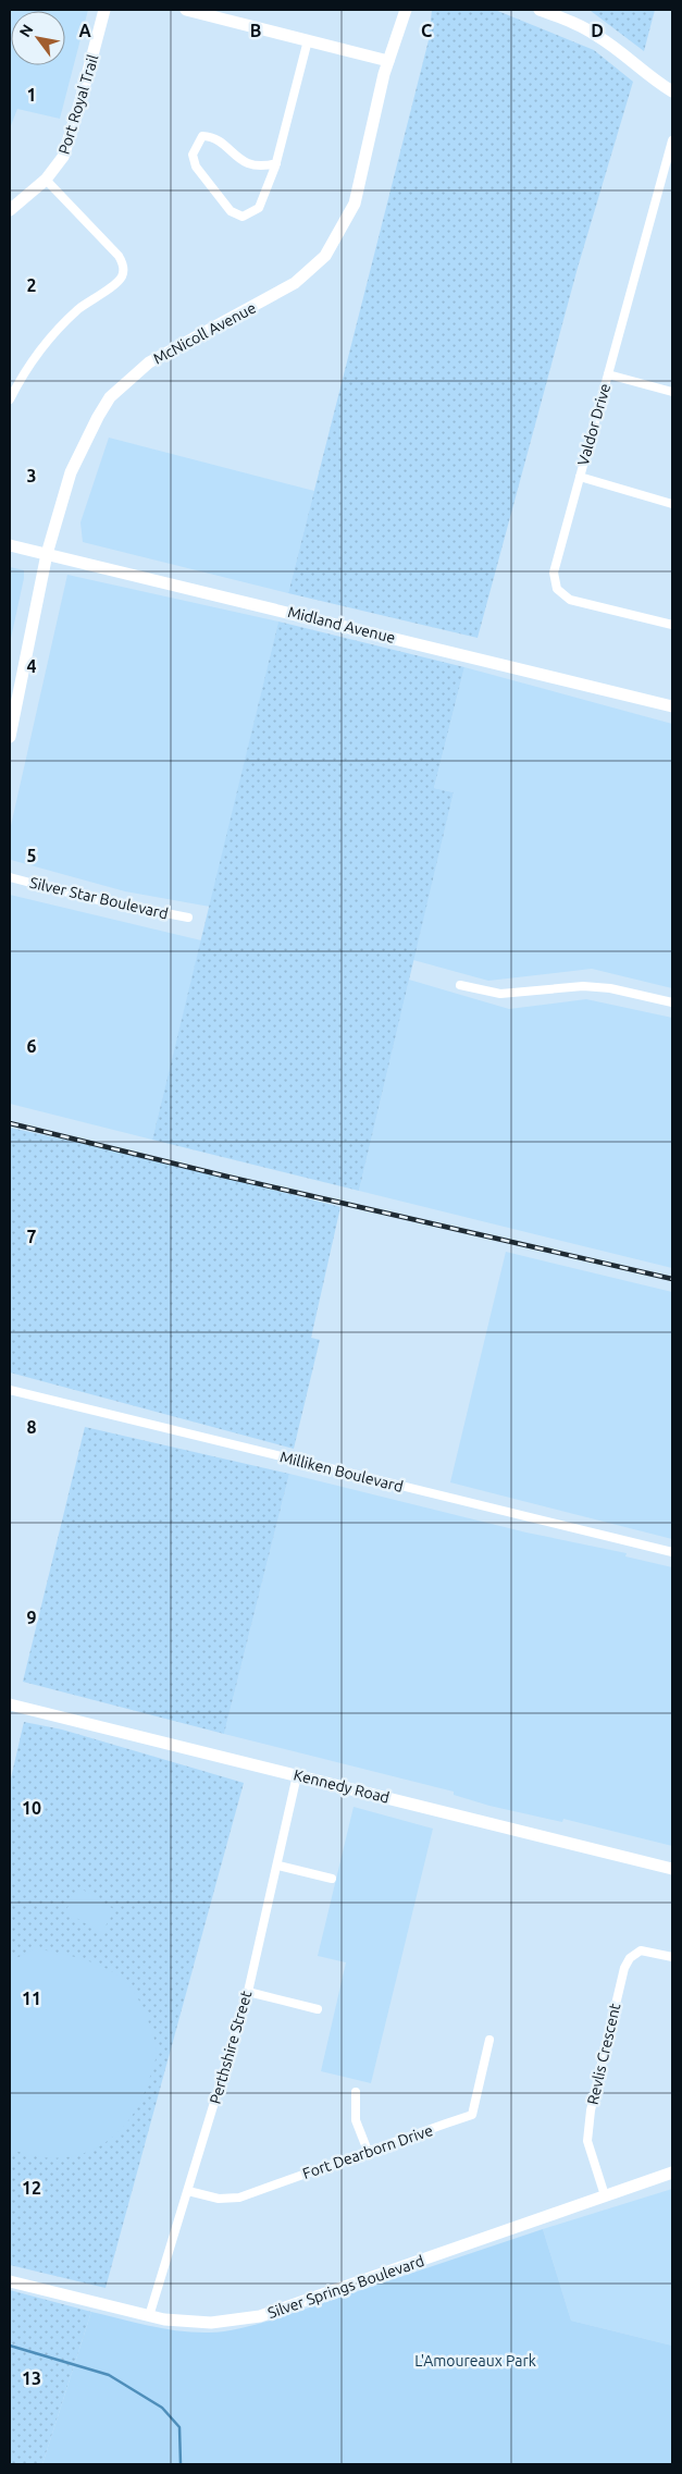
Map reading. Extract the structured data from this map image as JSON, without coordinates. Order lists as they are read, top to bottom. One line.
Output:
{"streets":{"main road":["Port Royal Trail","McNicoll Avenue","Midland Avenue","Kennedy Road","Silver Springs Boulevard"],"street":["Valdor Drive","Silver Star Boulevard","Milliken Boulevard","Perthshire Street","Revlis Crescent","Fort Dearborn Drive"]},"crossings":[["McNicoll Avenue","Midland Avenue"],["Kennedy Road","Perthshire Street"],["Perthshire Street","Fort Dearborn Drive"],["Perthshire Street","Silver Springs Boulevard"],["Revlis Crescent","Silver Springs Boulevard"]],"parks":["L'Amoureaux Park"],"north":"top left","grid":{"columns":["A","B","C","D"],"rows":["1","2","3","4","5","6","7","8","9","10","11","12","13"]}}
